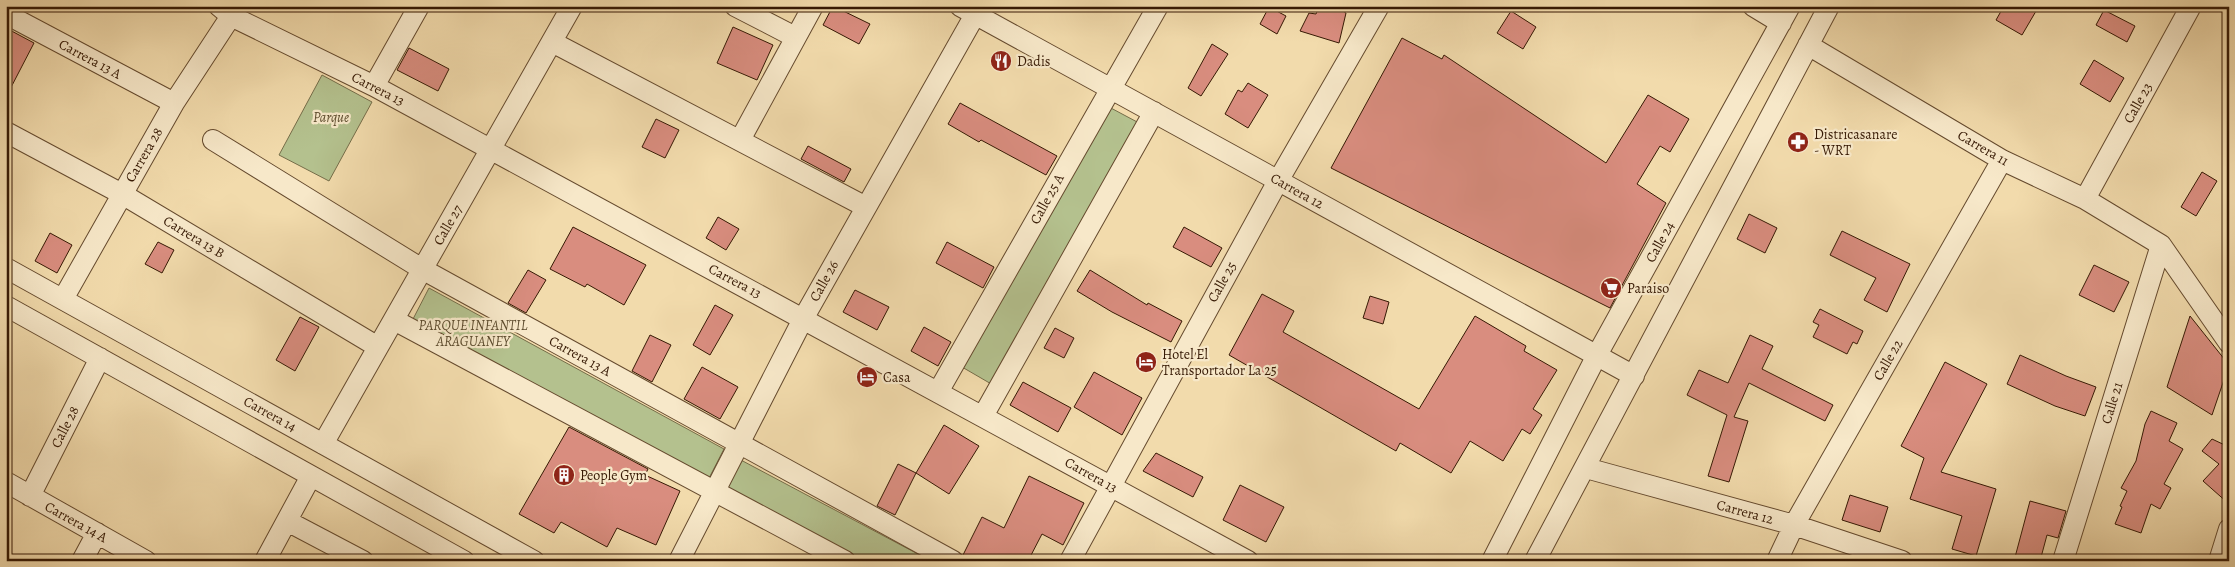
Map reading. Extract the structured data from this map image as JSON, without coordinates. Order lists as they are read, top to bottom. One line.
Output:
{"streets":{"street":["Carrera 13 A","Carrera 13","Calle 23","Carrera 11","Carrera 28","Carrera 12","Calle 25 A","Calle 27","Carrera 13 B","Calle 24","Calle 26","Calle 25","Calle 22","Calle 21","Carrera 14","Calle 28","Carrera 14 A"]},"crossings":[["Carrera 13 A","Carrera 28"],["Carrera 13 A","Calle 27"],["Carrera 13 A","Calle 26"],["Carrera 13","Carrera 28"],["Carrera 13","Calle 25 A"],["Carrera 13","Calle 27"],["Carrera 13","Calle 26"],["Carrera 13","Calle 25"],["Calle 23","Carrera 11"],["Carrera 11","Calle 22"],["Carrera 11","Calle 21"],["Carrera 28","Carrera 13 B"],["Carrera 28","Carrera 14"],["Carrera 12","Calle 25 A"],["Carrera 12","Calle 24"],["Carrera 12","Calle 26"],["Carrera 12","Calle 25"],["Carrera 12","Calle 22"],["Calle 27","Carrera 13 B"],["Calle 27","Carrera 14"],["Calle 28","Carrera 14 A"]],"parks":["Parque","PARQUE INFANTIL ARAGUANEY"],"places":{"restaurant":["Dadis"],"pharmacy":["Districasanare - WRT"],"supermarket":["Paraiso"],"hotel":["Hotel El Transportador La 25","Casa"],"building":["People Gym"]}}
